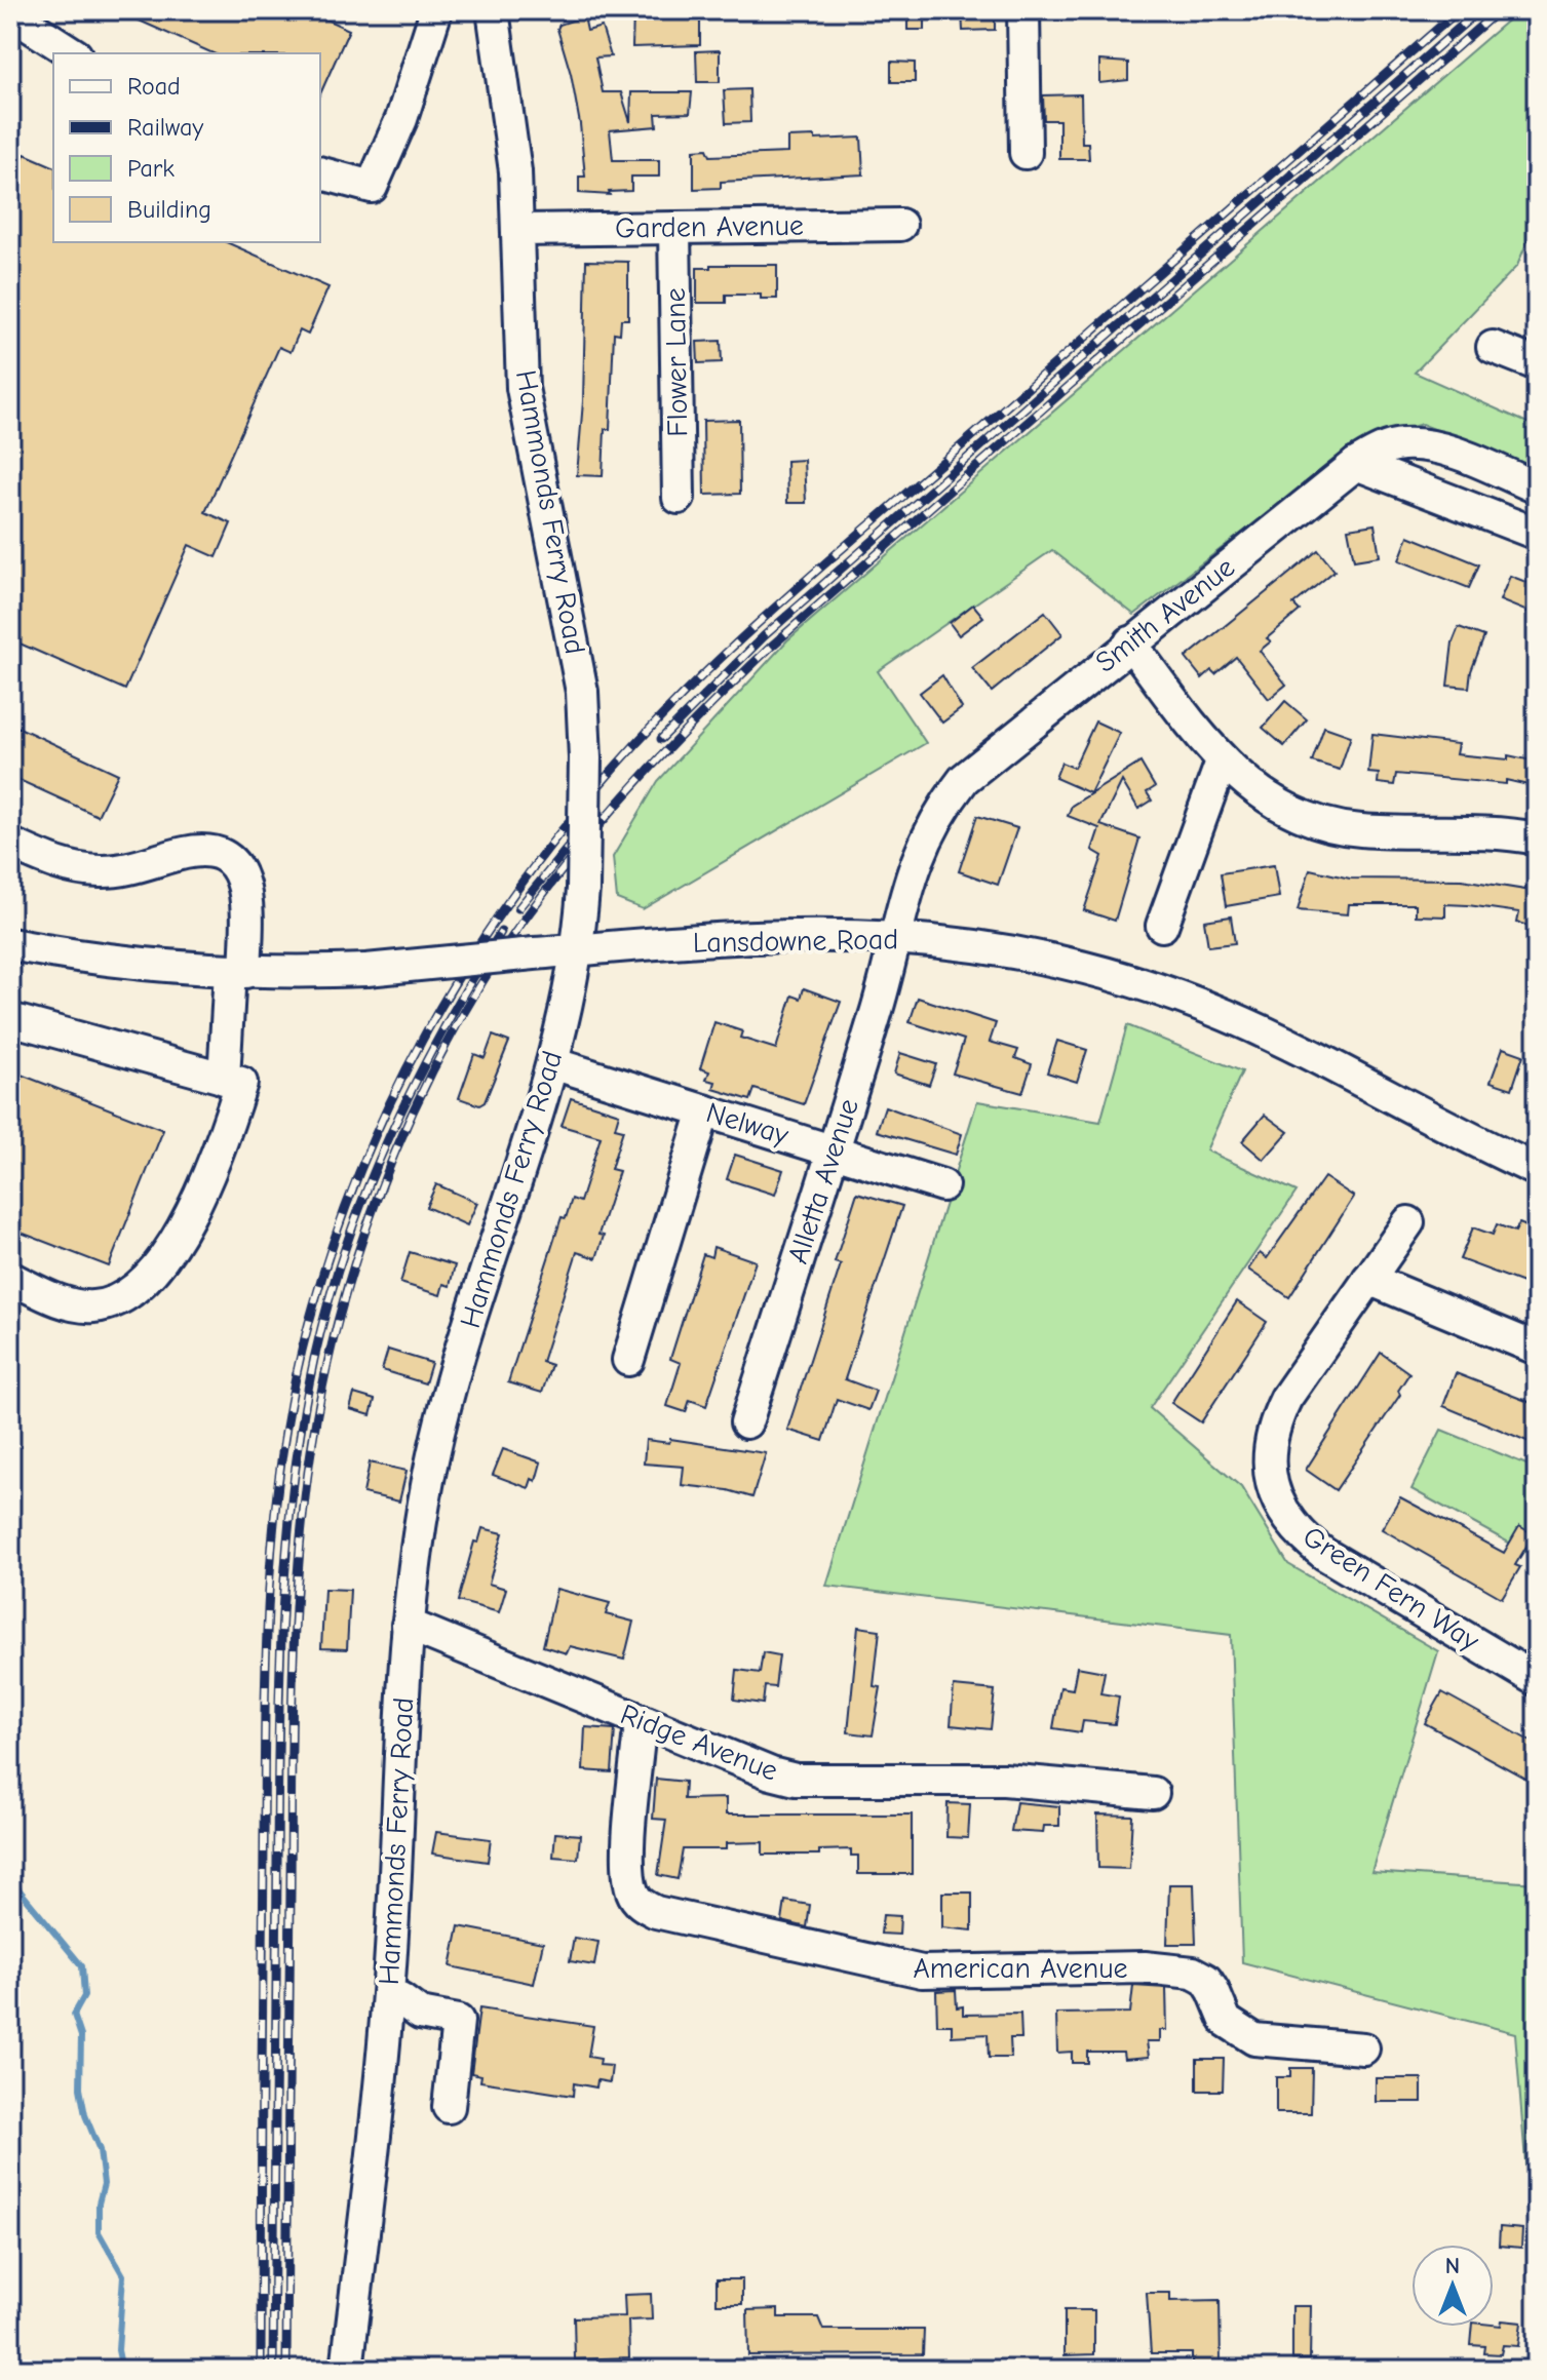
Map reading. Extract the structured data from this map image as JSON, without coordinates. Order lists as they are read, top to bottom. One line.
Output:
{"streets":{"street":["Garden Avenue","Flower Lane","Hammonds Ferry Road","Smith Avenue","Lansdowne Road","Nelway","Alletta Avenue","Green Fern Way","Ridge Avenue","American Avenue"]},"crossings":[["Garden Avenue","Flower Lane"],["Garden Avenue","Hammonds Ferry Road"],["Hammonds Ferry Road","Lansdowne Road"],["Hammonds Ferry Road","Nelway"],["Hammonds Ferry Road","Ridge Avenue"],["Smith Avenue","Lansdowne Road"],["Smith Avenue","Alletta Avenue"],["Lansdowne Road","Alletta Avenue"],["Nelway","Alletta Avenue"],["Ridge Avenue","American Avenue"]],"legend":["Road","Railway","Park","Building"],"north":"top"}
